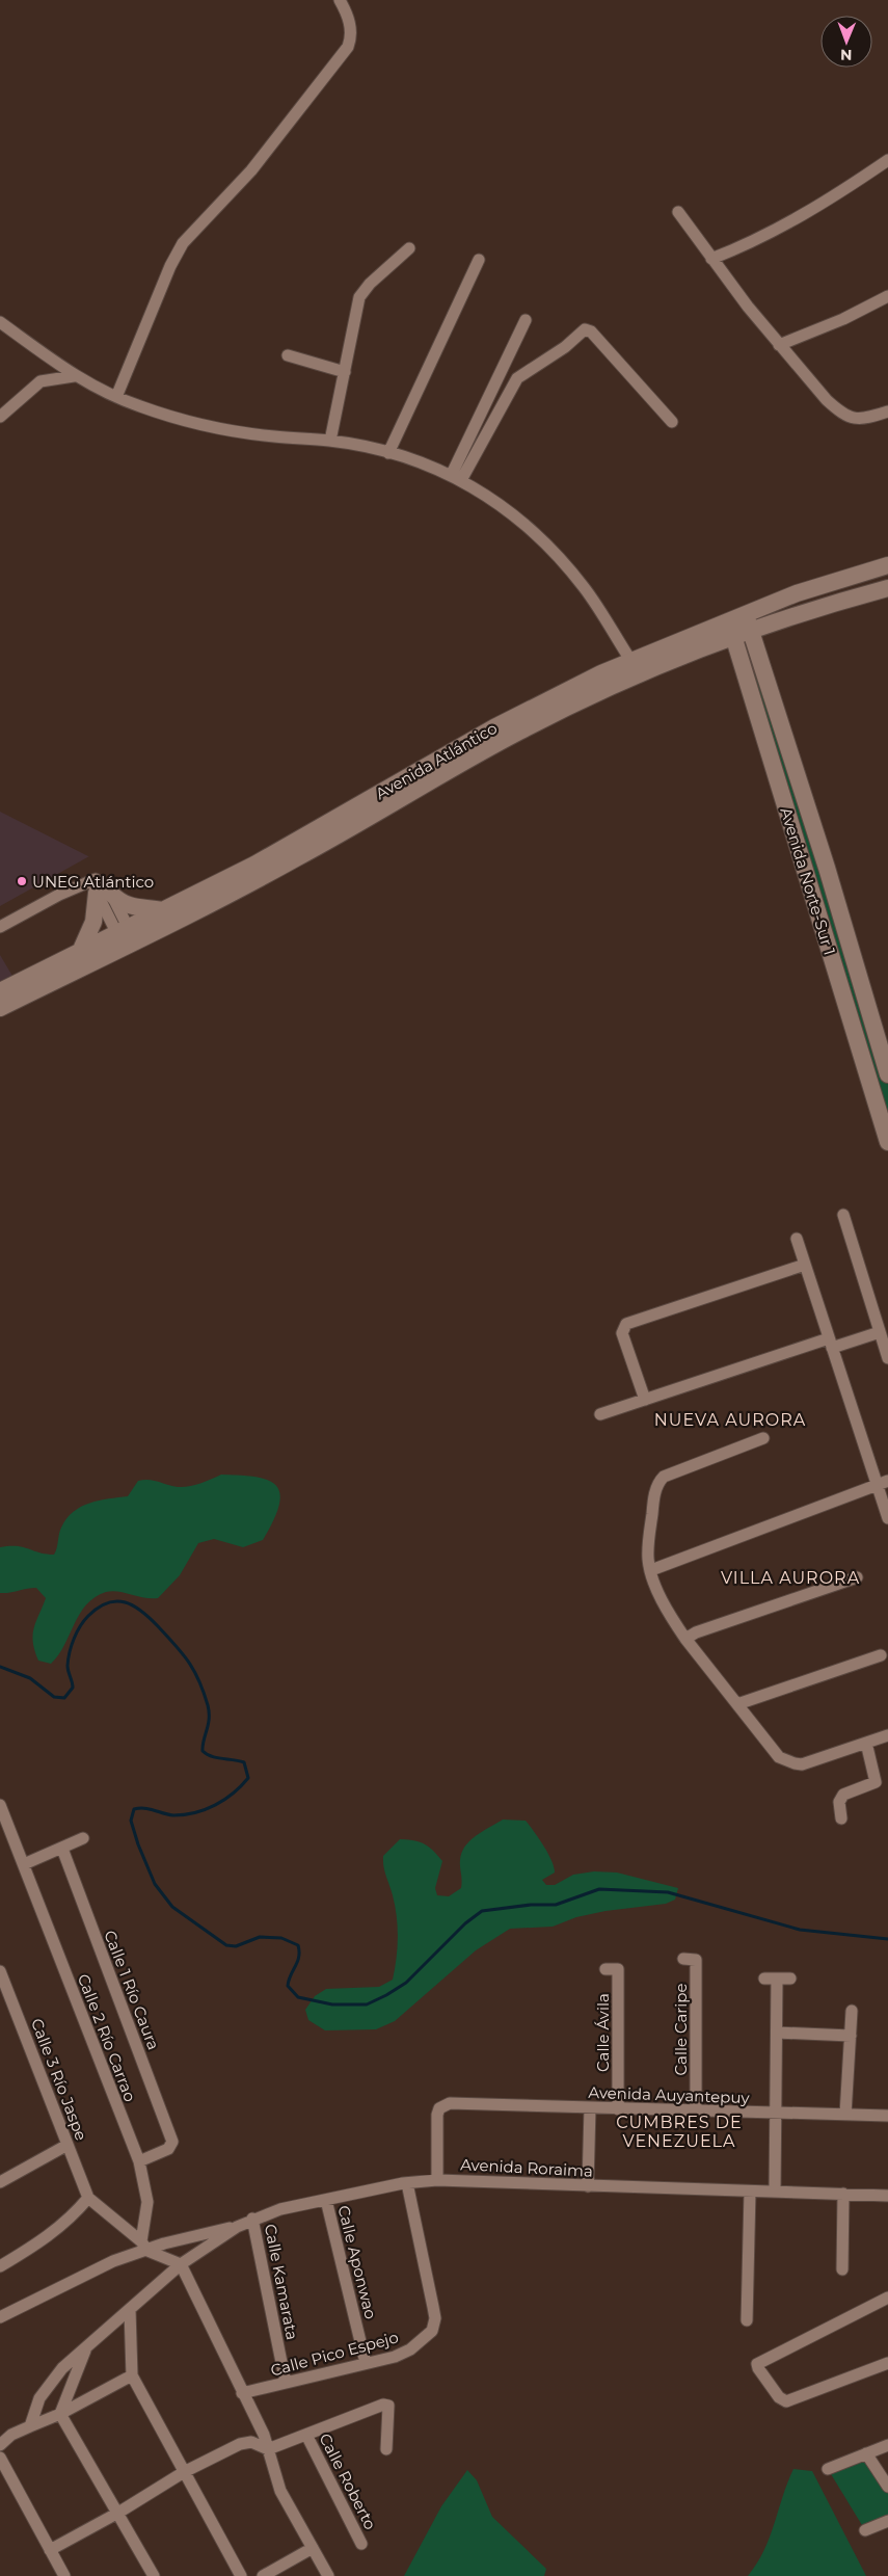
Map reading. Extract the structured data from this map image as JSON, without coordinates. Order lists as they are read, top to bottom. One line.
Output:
{"streets":{"main road":["Avenida Atlántico","Avenida Norte-Sur 1"],"street":["Calle 1 Río Caura","Calle Caripe","Calle Ávila","Calle 2 Río Carrao","Calle 3 Río Jaspe","Avenida Auyantepuy","Avenida Roraima","Calle Aponwao","Calle Kamarata","Calle Pico Espejo","Calle Roberto"]},"crossings":[["Avenida Atlántico","Avenida Norte-Sur 1"],["Calle 1 Río Caura","Calle 2 Río Carrao"],["Calle Caripe","Avenida Auyantepuy"],["Calle Ávila","Avenida Auyantepuy"],["Avenida Auyantepuy","Avenida Roraima"],["Avenida Roraima","Calle Aponwao"],["Avenida Roraima","Calle Kamarata"],["Avenida Roraima","Calle Pico Espejo"],["Calle Aponwao","Calle Pico Espejo"],["Calle Kamarata","Calle Pico Espejo"]],"districts":["NUEVA AURORA","VILLA AURORA","CUMBRES DE VENEZUELA"],"places":["UNEG Atlántico"],"north":"bottom"}
